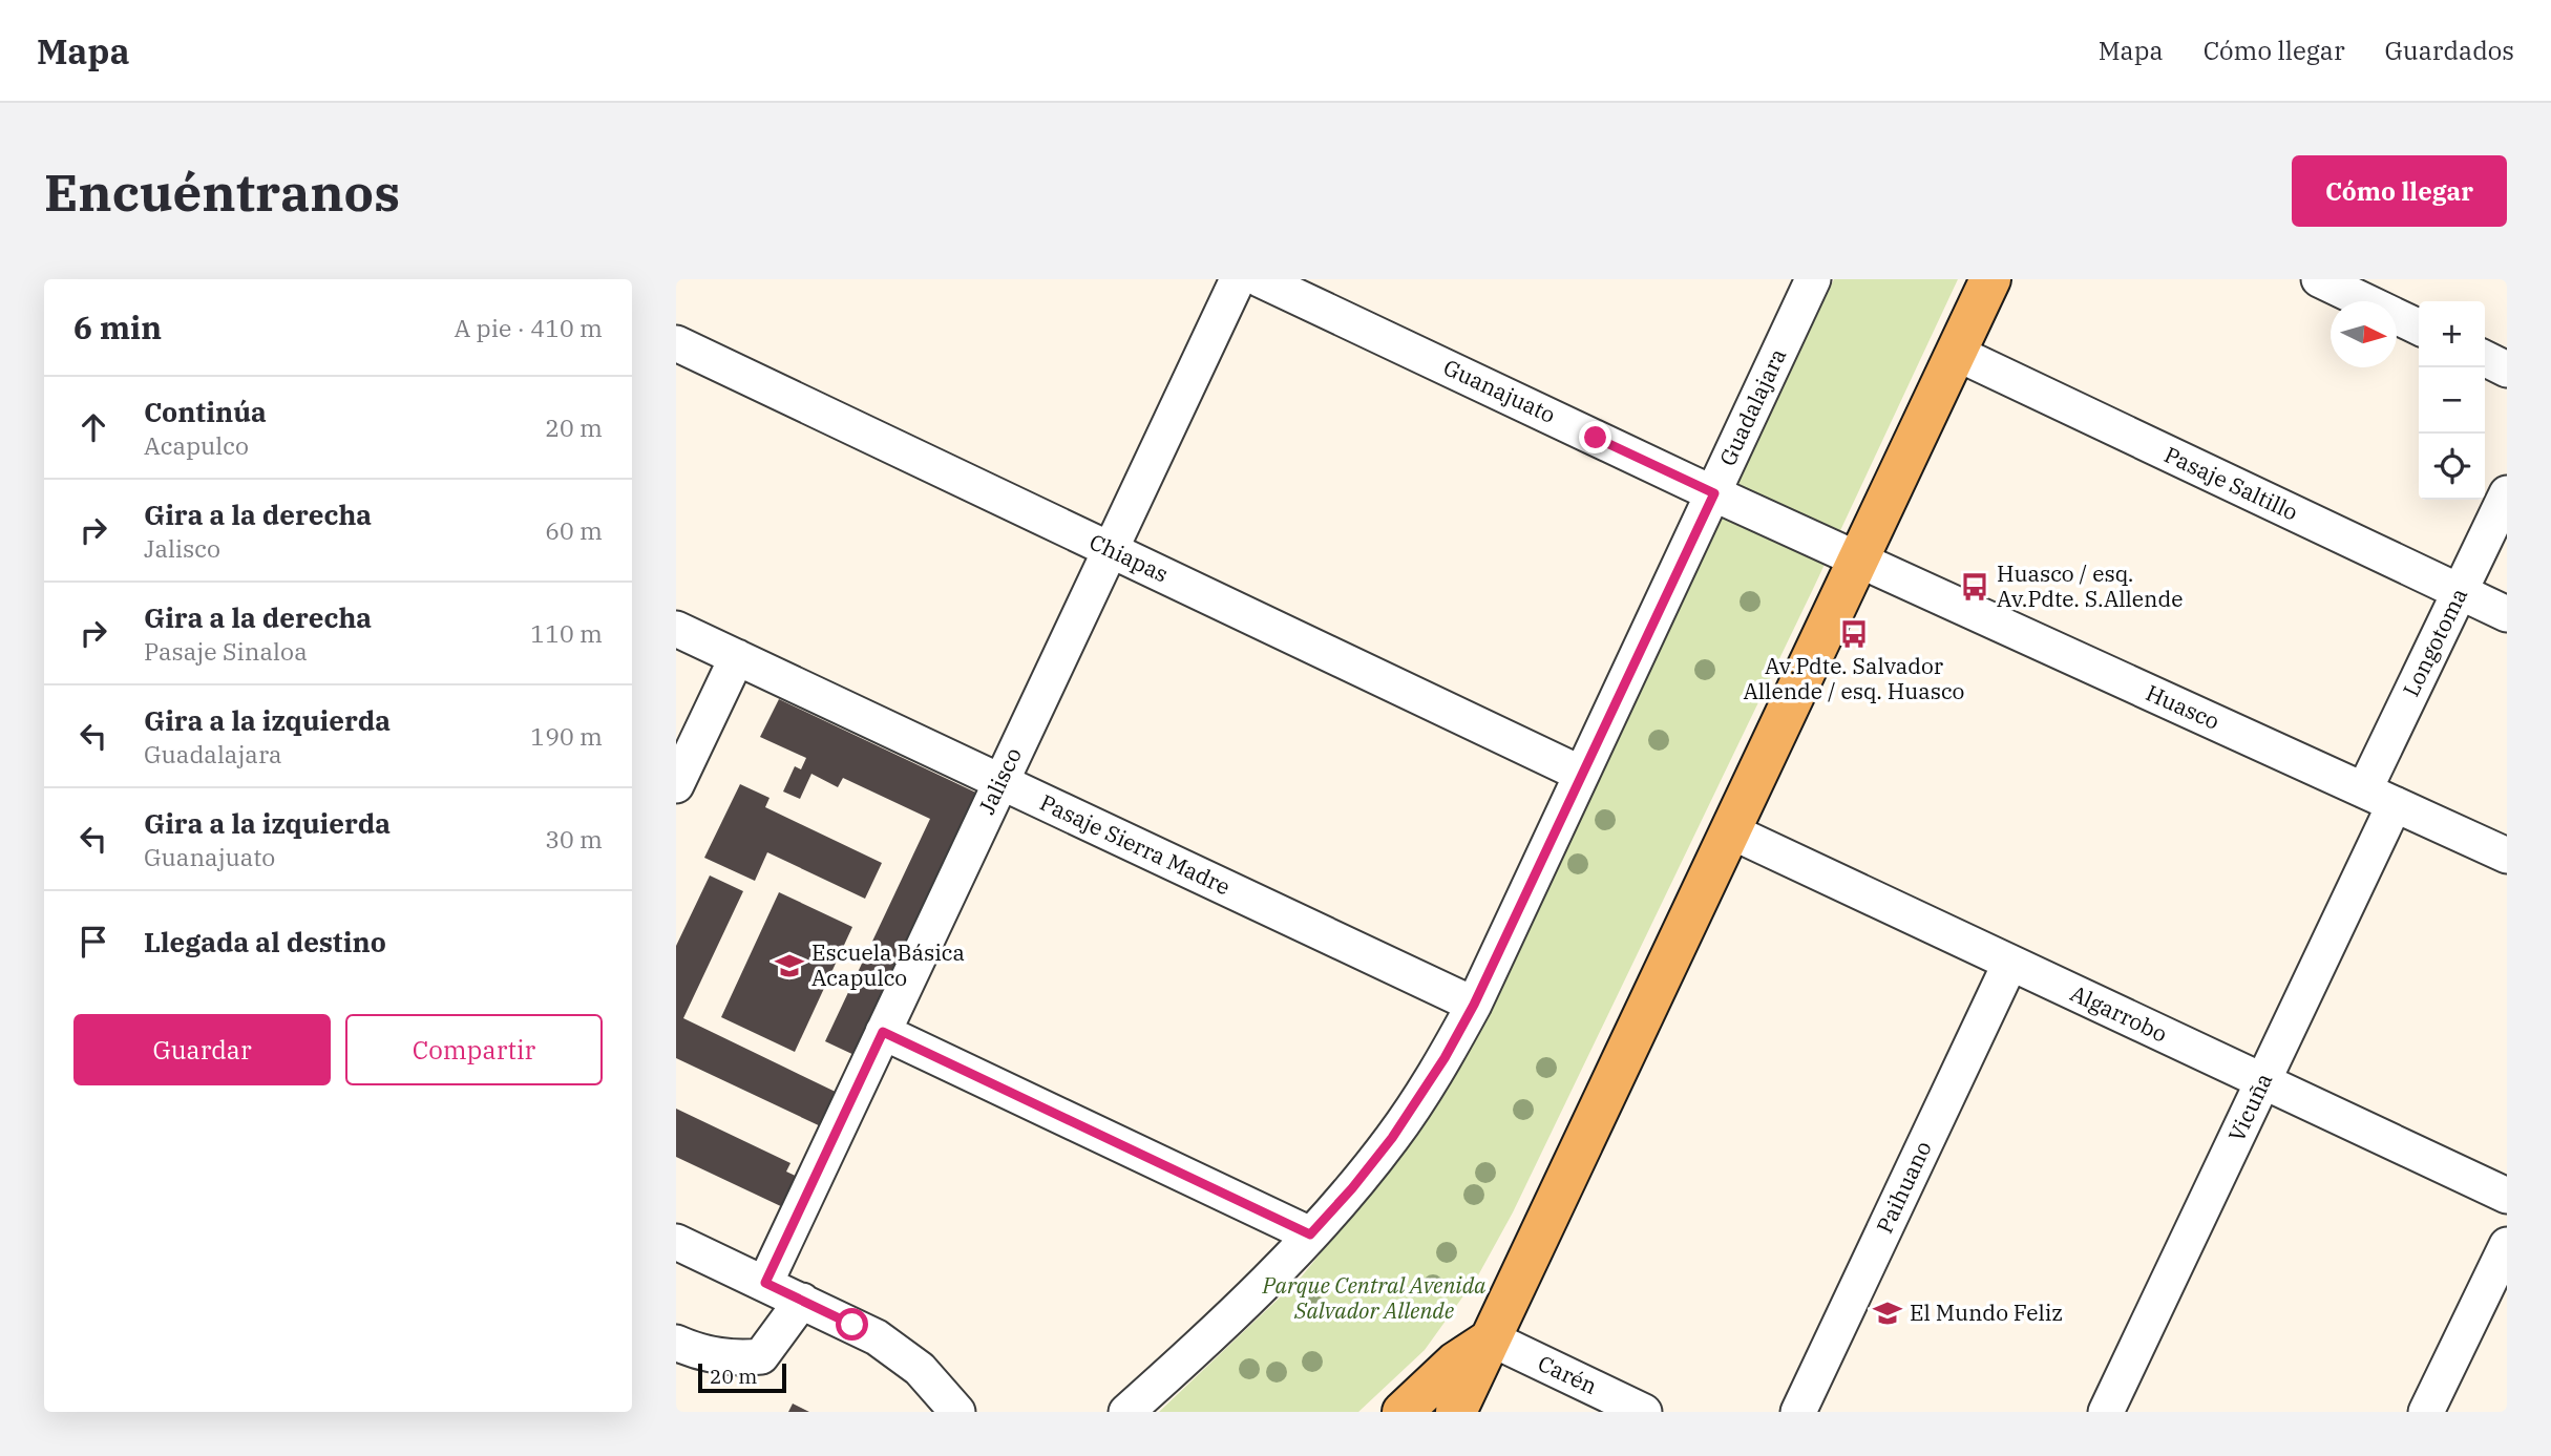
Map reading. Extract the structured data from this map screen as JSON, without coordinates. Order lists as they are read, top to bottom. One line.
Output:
{"streets":{"street":["Guanajuato","Guadalajara","Pasaje Saltillo","Chiapas","Longotoma","Huasco","Jalisco","Pasaje Sierra Madre","Algarrobo","Vicuña","Paihuano","Carén"]},"crossings":[["Guanajuato","Guadalajara"],["Guanajuato","Huasco"],["Guadalajara","Chiapas"],["Guadalajara","Pasaje Sierra Madre"],["Pasaje Saltillo","Longotoma"],["Chiapas","Jalisco"],["Longotoma","Huasco"],["Longotoma","Vicuña"],["Huasco","Vicuña"],["Jalisco","Pasaje Sierra Madre"],["Algarrobo","Vicuña"],["Algarrobo","Paihuano"]],"parks":["Parque Central Avenida Salvador Allende"],"places":{"bus stop":["Huasco / esq. Av.Pdte. S.Allende","Av.Pdte. Salvador Allende / esq. Huasco"],"school or university":["Escuela Básica Acapulco","El Mundo Feliz"]},"scale_bar":"20 m","north":"right","page":{"header":"Mapa","nav":["Mapa","Cómo llegar","Guardados"],"buttons":["Cómo llegar",["Guardar","Compartir"]],"title":"Encuéntranos","heading":["6 min","A pie · 410 m"],"map_buttons":["+","−"],"list":[["Continúa","Acapulco","20 m"],["Gira a la derecha","Jalisco","60 m"],["Gira a la derecha","Pasaje Sinaloa","110 m"],["Gira a la izquierda","Guadalajara","190 m"],["Gira a la izquierda","Guanajuato","30 m"],"Llegada al destino"],"scale":"20 m"}}
